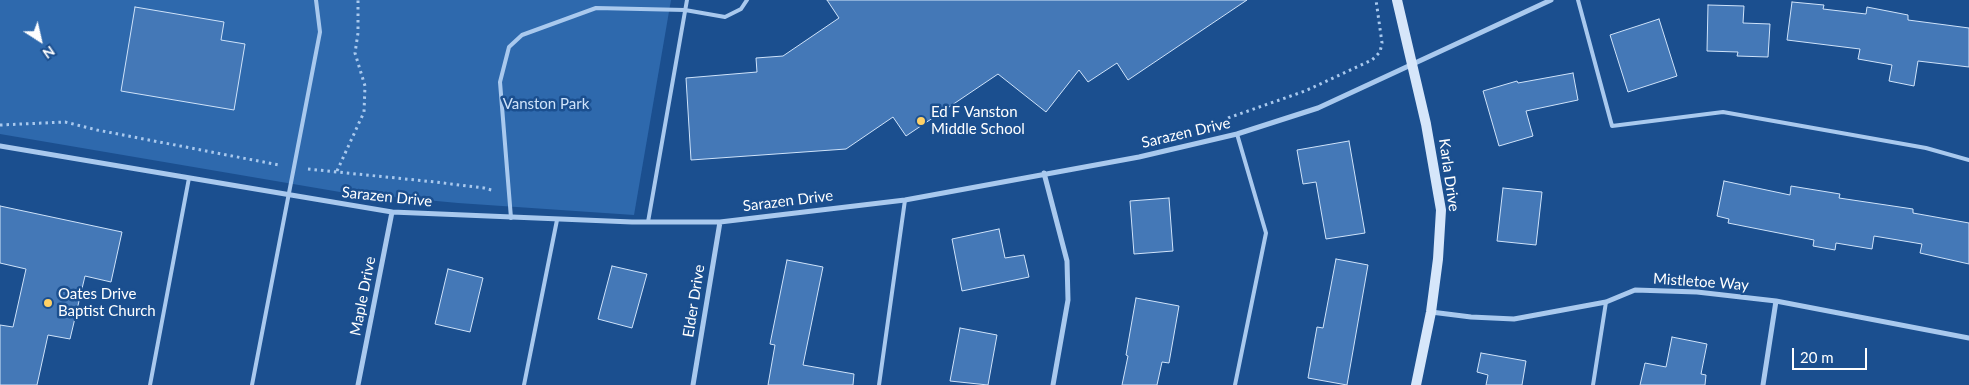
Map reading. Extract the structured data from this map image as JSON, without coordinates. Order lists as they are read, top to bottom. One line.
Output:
{"streets":{"street":["Sarazen Drive","Karla Drive","Mistletoe Way","Maple Drive","Elder Drive"]},"crossings":[["Sarazen Drive","Karla Drive"],["Sarazen Drive","Maple Drive"],["Sarazen Drive","Elder Drive"],["Karla Drive","Mistletoe Way"]],"parks":["Vanston Park"],"places":["Ed F Vanston Middle School","Oates Drive Baptist Church"],"scale_bar":"20 m","north":"bottom right"}
